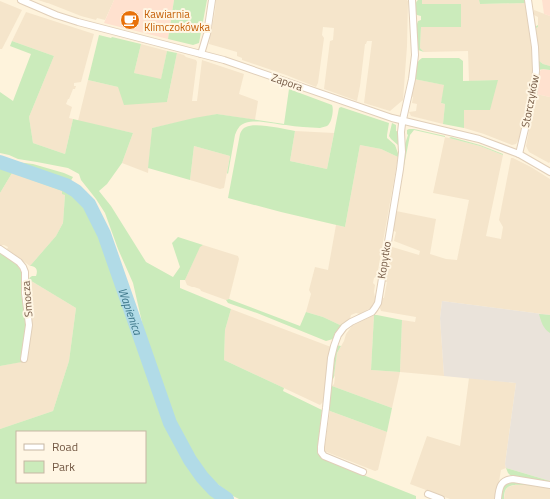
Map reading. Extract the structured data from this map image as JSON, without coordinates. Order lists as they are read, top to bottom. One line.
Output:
{"streets":{"street":["Zapora","Storczyków","Kopytko","Smocza"]},"crossings":[["Zapora","Storczyków"],["Zapora","Kopytko"]],"water":["Wapienica"],"places":{"cafe":["Kawiarnia Klimczokówka"]},"legend":["Road","Park"]}
